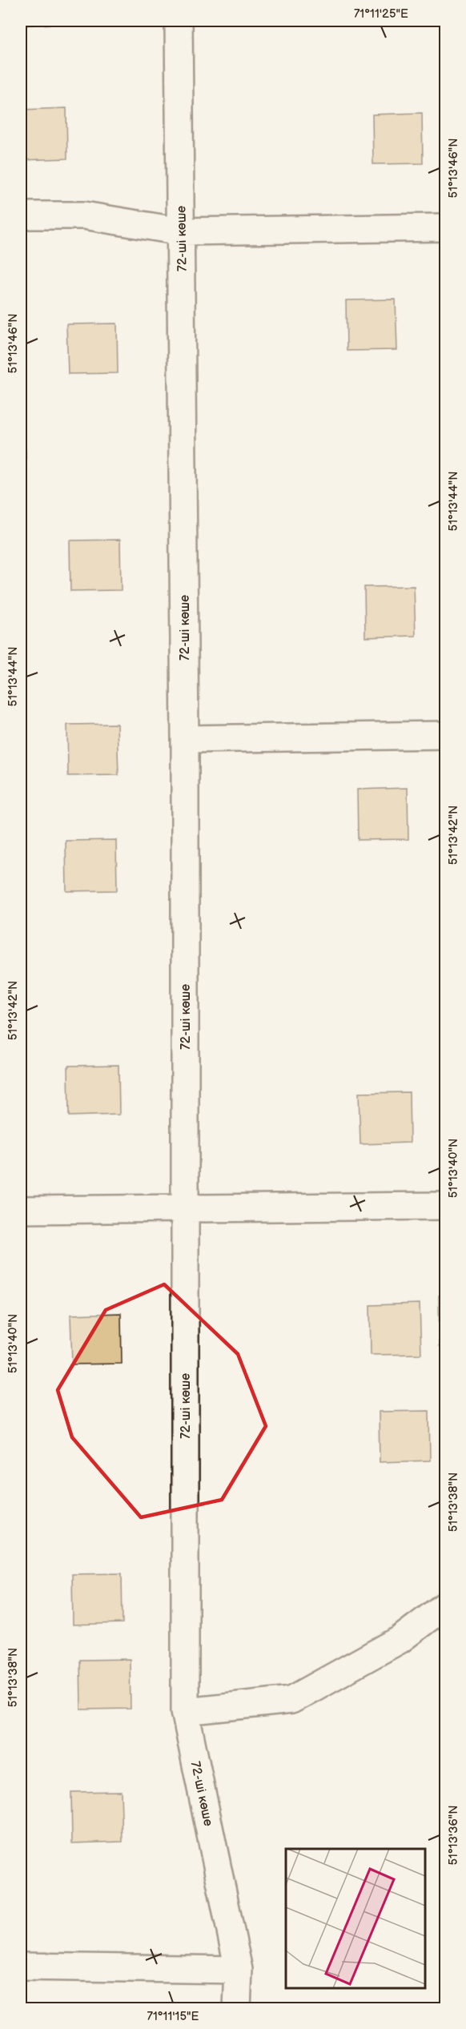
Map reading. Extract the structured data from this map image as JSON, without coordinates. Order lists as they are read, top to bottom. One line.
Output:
{"streets":{"street":["72-ші көше"]},"coordinates":["71°11'25\"E","51°13'46\"N","51°13'44\"N","51°13'42\"N","51°13'40\"N","51°13'38\"N","51°13'36\"N","71°11'15\"E"]}
